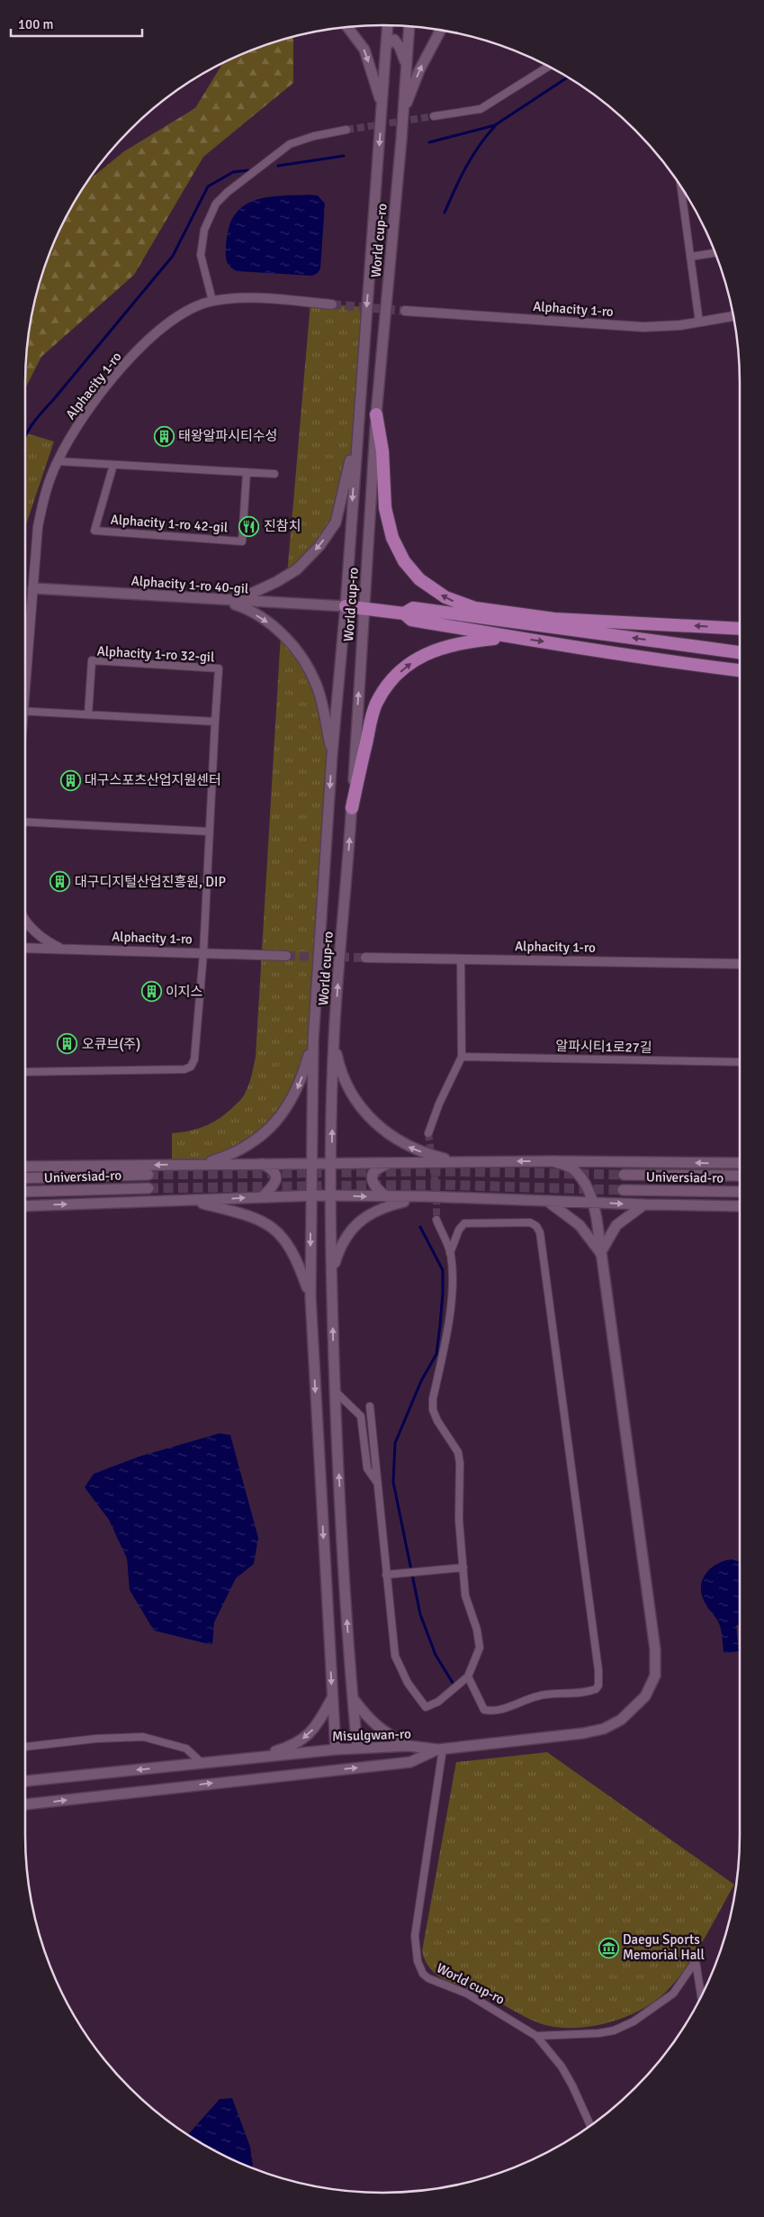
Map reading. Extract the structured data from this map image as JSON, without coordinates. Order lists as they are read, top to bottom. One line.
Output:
{"streets":{"main road":["World cup-ro","Alphacity 1-ro 40-gil","Universiad-ro","Misulgwan-ro"],"street":["Alphacity 1-ro","Alphacity 1-ro 42-gil","Alphacity 1-ro 32-gil","알파시티1로27길"]},"crossings":[["World cup-ro","Alphacity 1-ro 40-gil"],["World cup-ro","Misulgwan-ro"],["Alphacity 1-ro","Alphacity 1-ro 40-gil"],["Alphacity 1-ro","Alphacity 1-ro 32-gil"]],"places":{"building":["태왕알파시티수성","대구스포츠산업지원센터","대구디지털산업진흥원, DIP","이지스","오큐브(주)"],"restaurant":["진참치"],"museum":["Daegu Sports Memorial Hall"]},"scale_bar":"100 m"}
